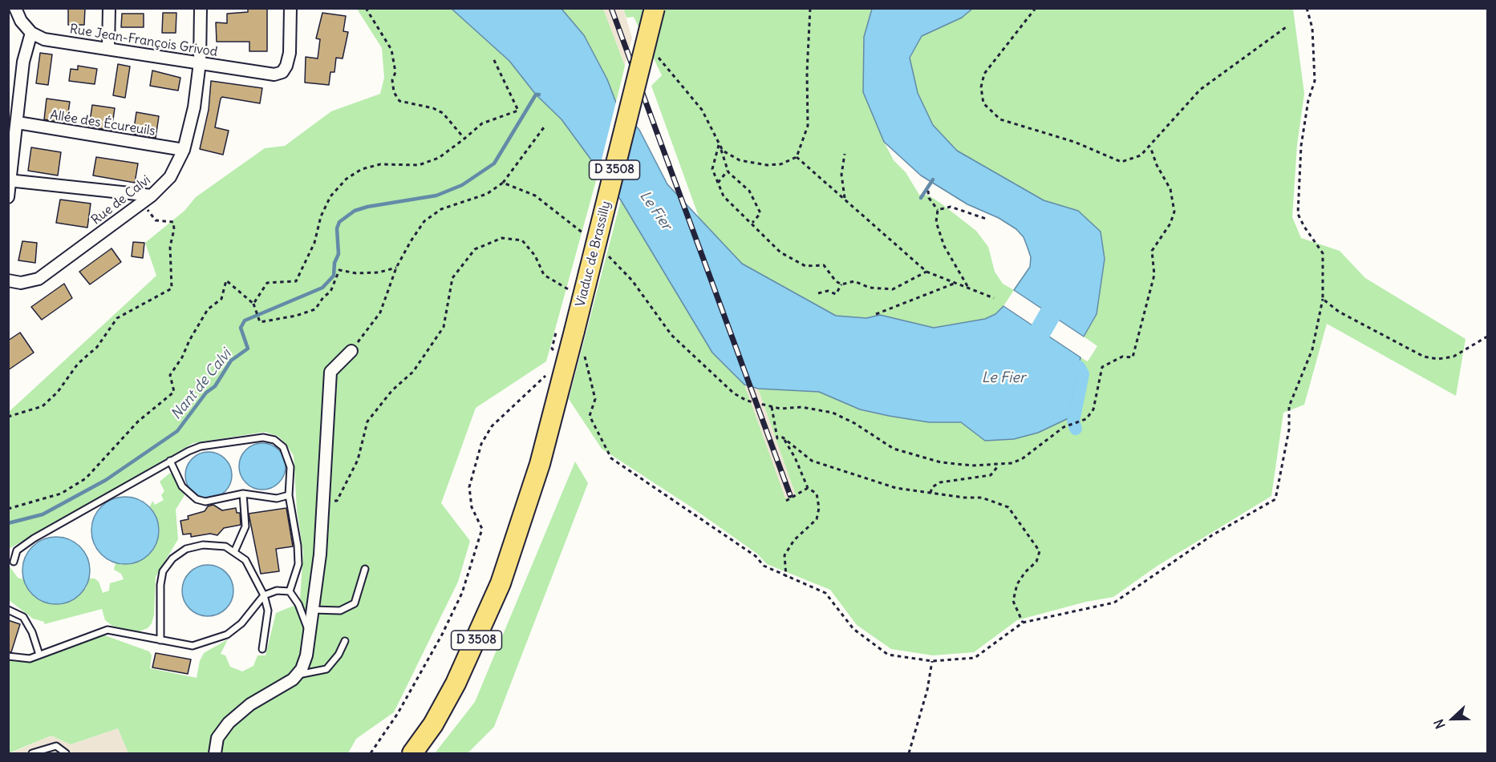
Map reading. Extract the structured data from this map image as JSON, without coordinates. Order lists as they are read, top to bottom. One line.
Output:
{"streets":{"highway":["D 3508","Viaduc de Brassilly"],"street":["Rue Jean-François Grivod","Allée des Écureuils","Rue de Calvi"]},"crossings":[["Rue Jean-François Grivod","Rue de Calvi"],["Allée des Écureuils","Rue de Calvi"]],"water":["Le Fier","Nant de Calvi"],"north":"left"}
